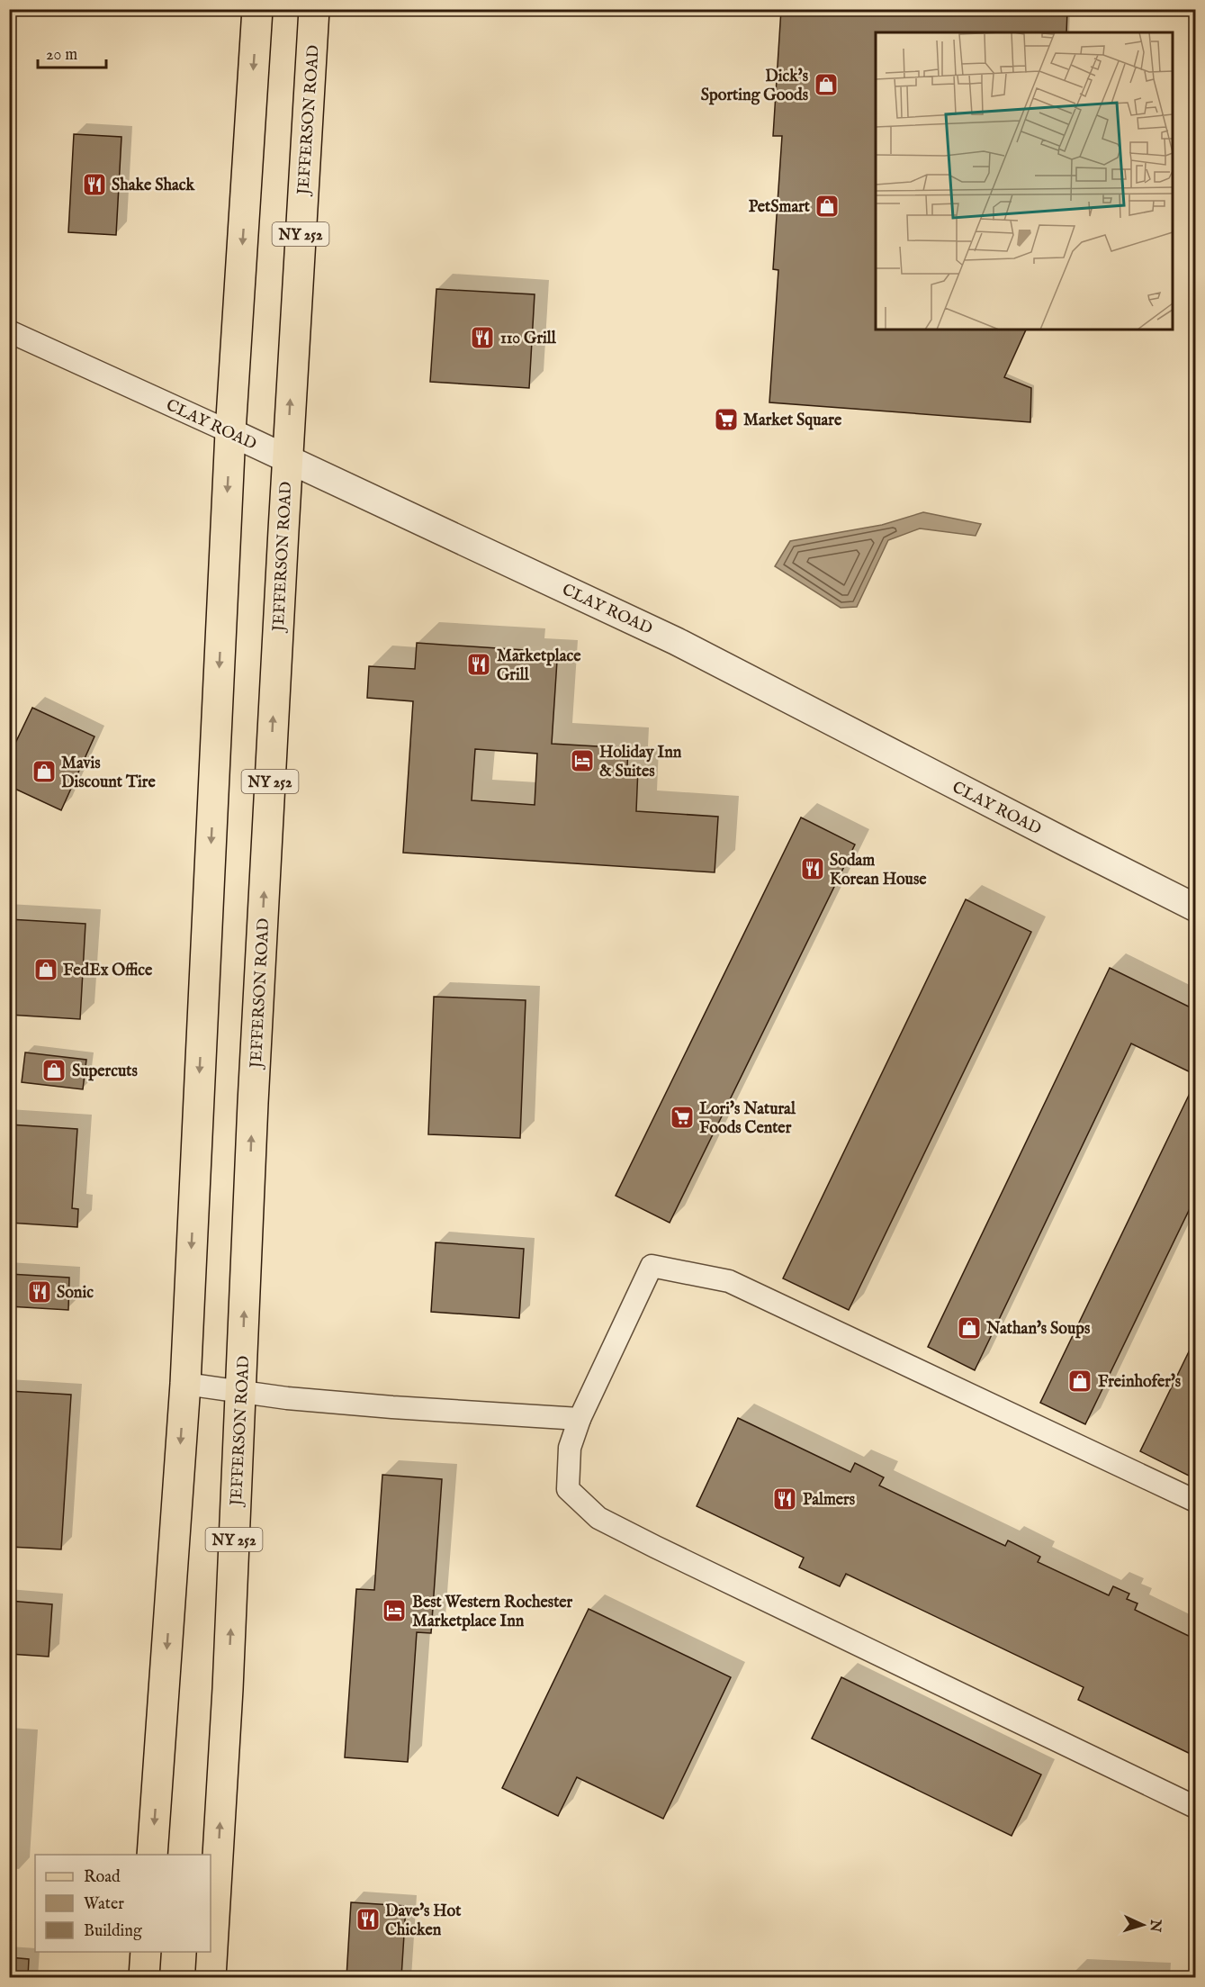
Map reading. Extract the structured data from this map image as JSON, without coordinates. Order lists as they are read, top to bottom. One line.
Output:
{"streets":{"main road":["JEFFERSON ROAD","NY 252"],"street":["CLAY ROAD"]},"crossings":[["JEFFERSON ROAD","CLAY ROAD"]],"places":{"shop":["Dick's Sporting Goods","PetSmart","Mavis Discount Tire","FedEx Office","Supercuts","Nathan's Soups","Freinhofer's"],"restaurant":["Shake Shack","110 Grill","Marketplace Grill","Sodam Korean House","Sonic","Palmers","Dave's Hot Chicken"],"supermarket":["Market Square","Lori's Natural Foods Center"],"hotel":["Holiday Inn & Suites","Best Western Rochester Marketplace Inn"]},"legend":["Road","Water","Building"],"scale_bar":"20 m","north":"right"}
